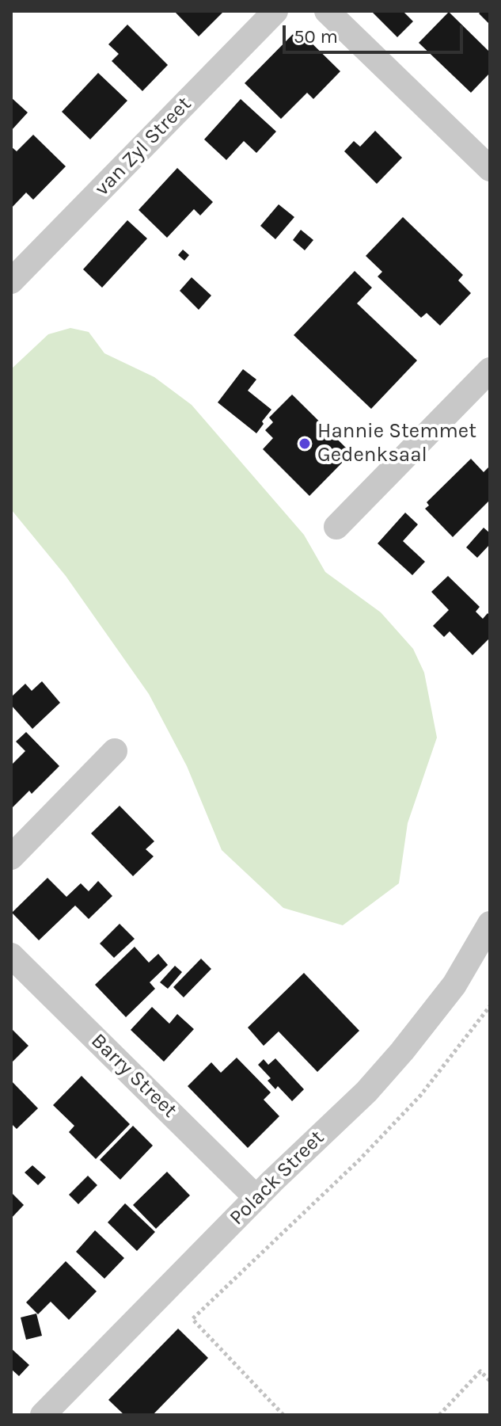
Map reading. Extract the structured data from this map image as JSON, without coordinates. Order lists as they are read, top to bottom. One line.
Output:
{"streets":{"street":["van Zyl Street","Barry Street","Polack Street"]},"crossings":[["Barry Street","Polack Street"]],"places":["Hannie Stemmet Gedenksaal"],"scale_bar":"50 m"}
